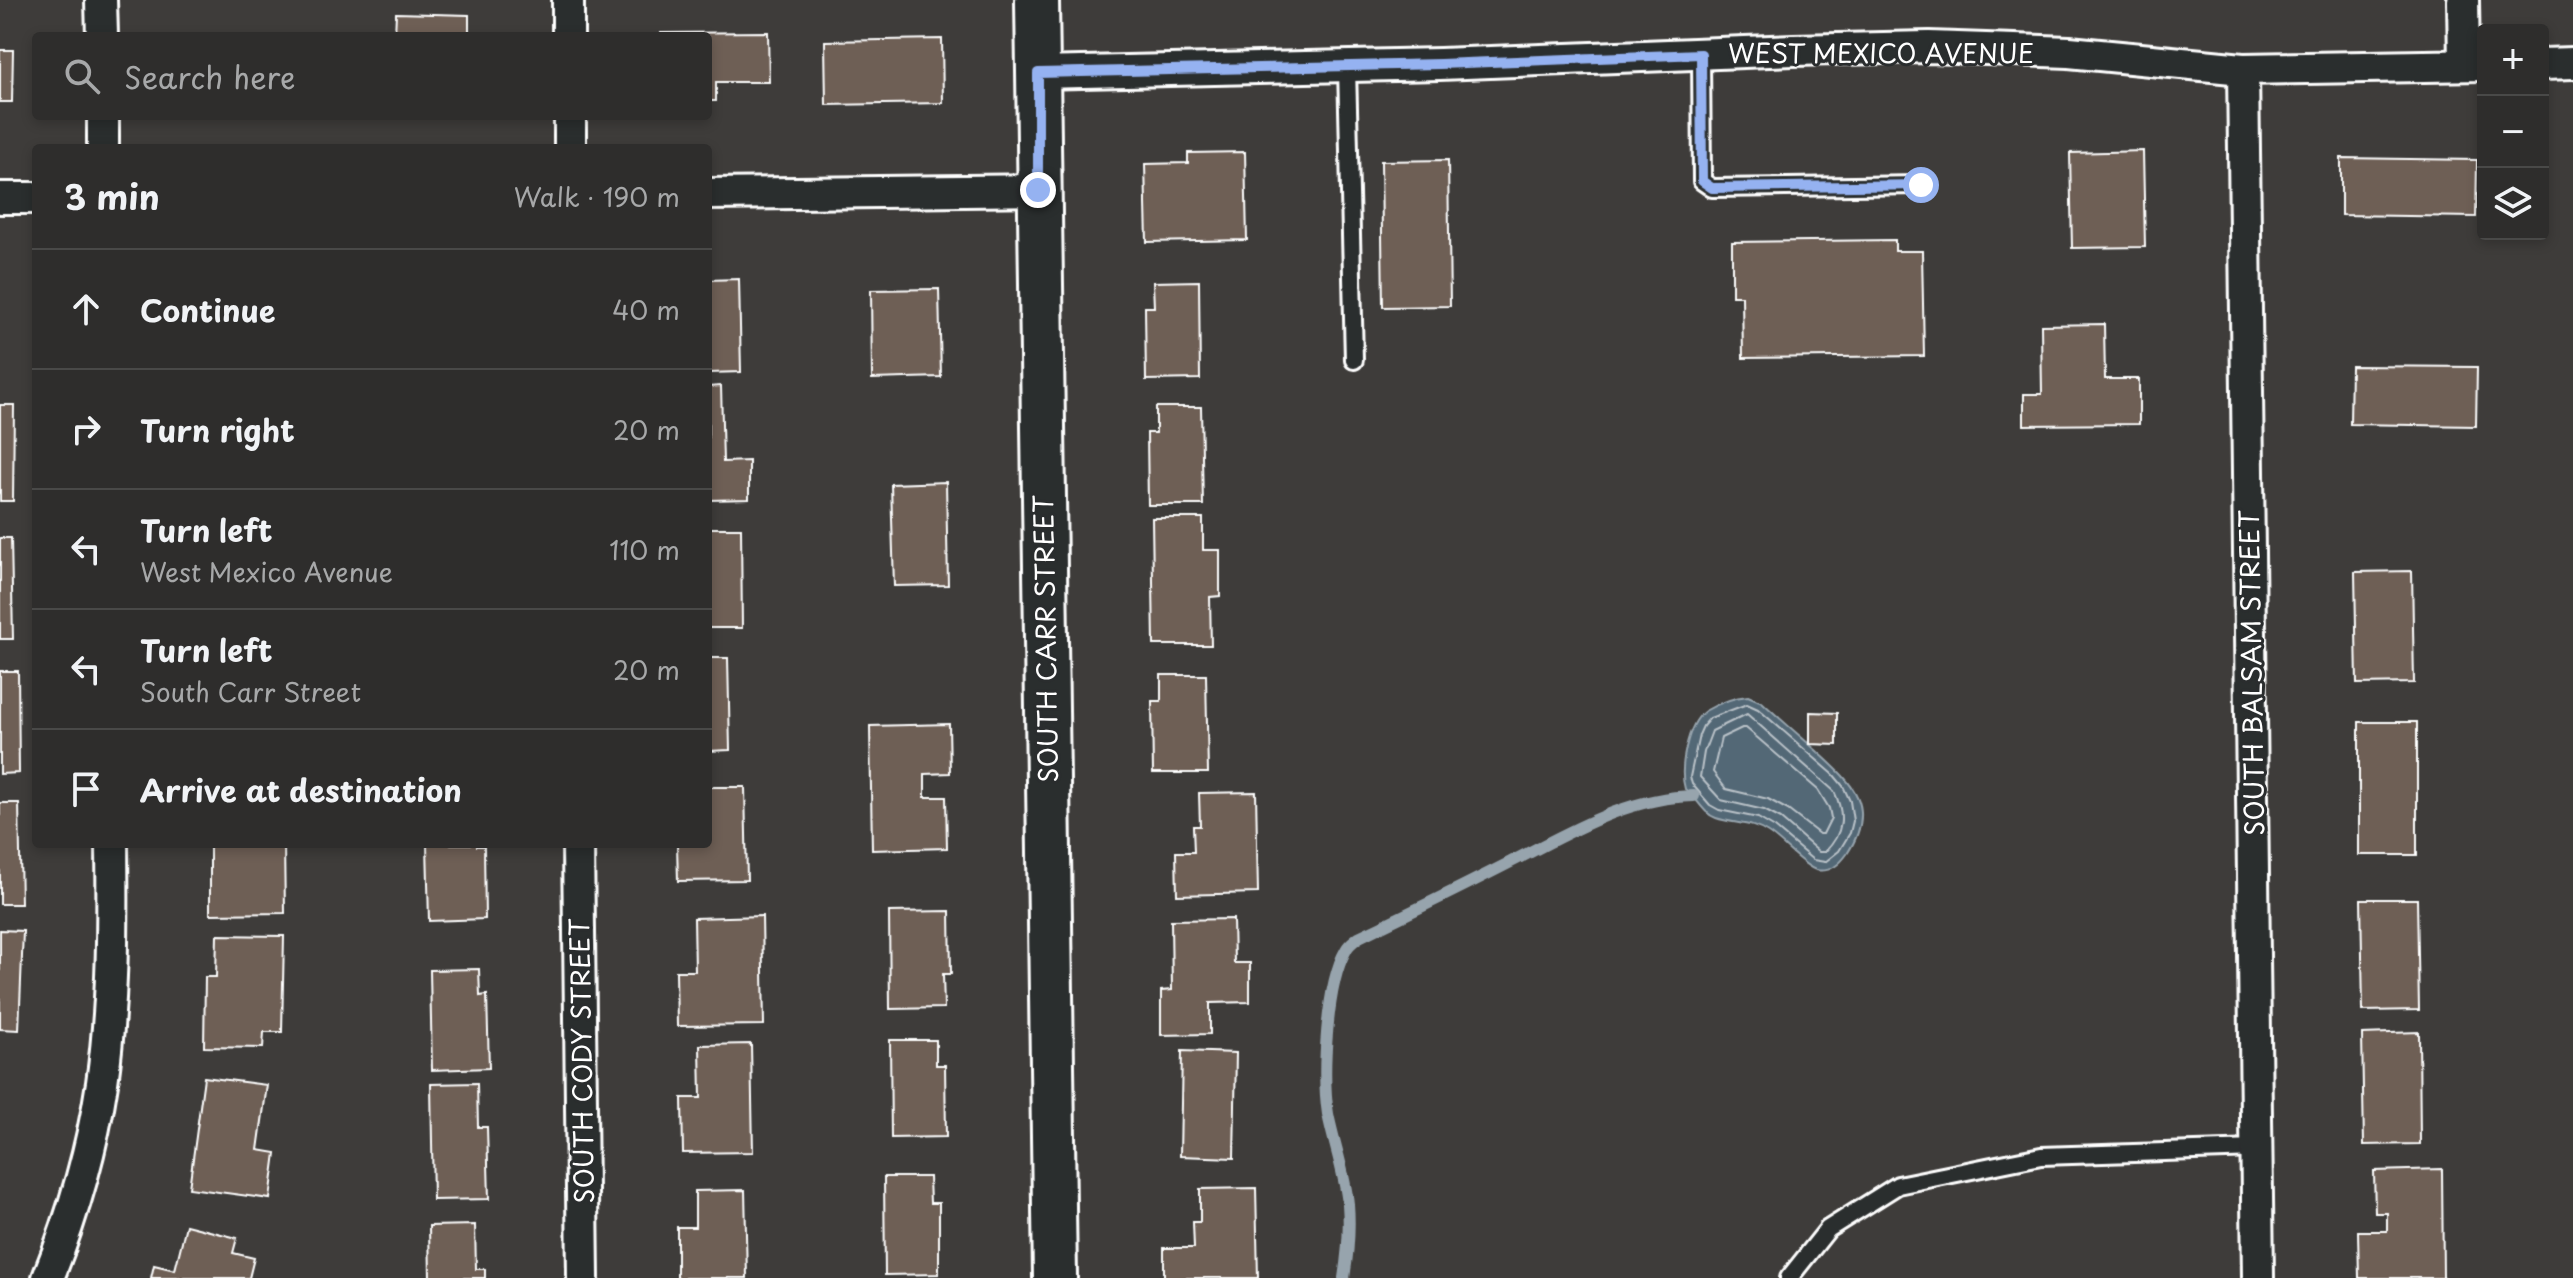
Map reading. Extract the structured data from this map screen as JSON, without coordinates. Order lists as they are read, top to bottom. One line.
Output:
{"streets":{"street":["WEST MEXICO AVENUE","SOUTH CARR STREET","SOUTH BALSAM STREET","SOUTH CODY STREET"]},"crossings":[["WEST MEXICO AVENUE","SOUTH CARR STREET"],["WEST MEXICO AVENUE","SOUTH BALSAM STREET"]],"page":{"map_buttons":["+","−"],"search":"Search here","heading":["3 min","Walk · 190 m"],"list":[["Continue","40 m"],["Turn right","20 m"],["Turn left","West Mexico Avenue","110 m"],["Turn left","South Carr Street","20 m"],"Arrive at destination"]}}
